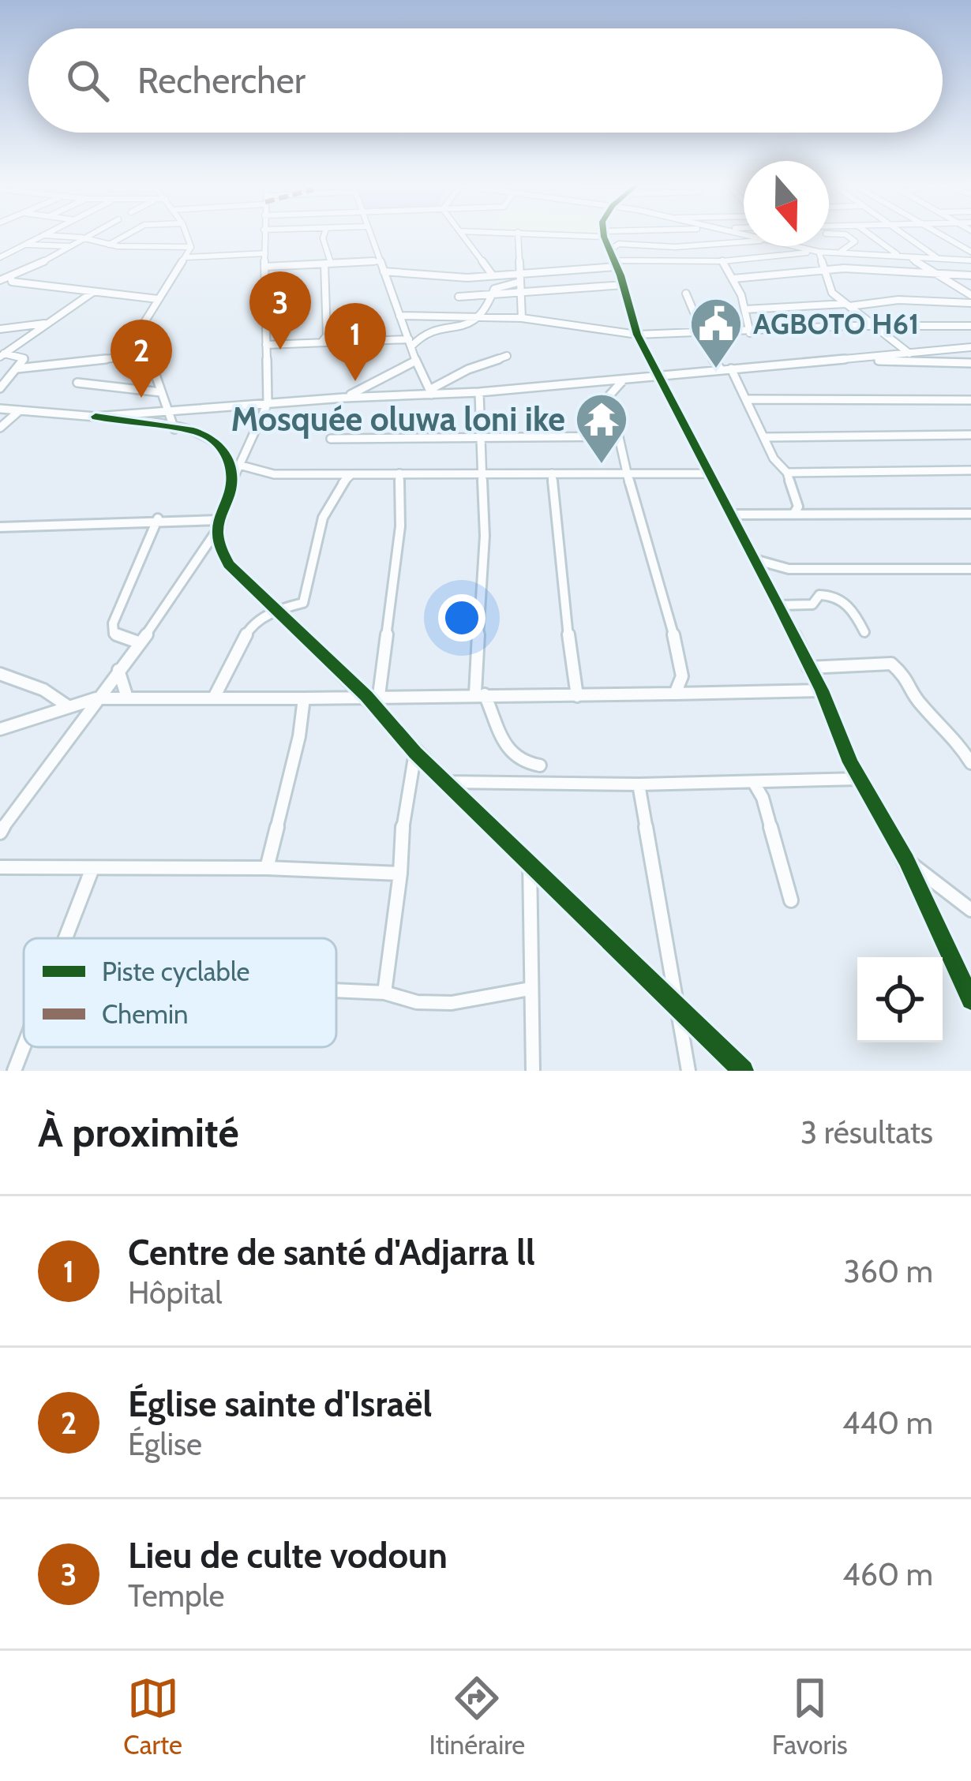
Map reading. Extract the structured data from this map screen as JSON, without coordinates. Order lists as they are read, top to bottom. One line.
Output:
{"places":{"public building":["AGBOTO H61"],"temple":["Mosquée oluwa loni ike"]},"legend":["Piste cyclable","Chemin"],"north":"bottom","page":{"search":"Rechercher","pins":["3","1","2"],"heading":["À proximité","3 résultats"],"list":[{"mark":"1","name":"Centre de santé d'Adjarra ll","note":"Hôpital","value":"360 m"},{"mark":"2","name":"Église sainte d'Israël","note":"Église","value":"440 m"},{"mark":"3","name":"Lieu de culte vodoun","note":"Temple","value":"460 m"}],"nav":["Carte","Itinéraire","Favoris"]}}
